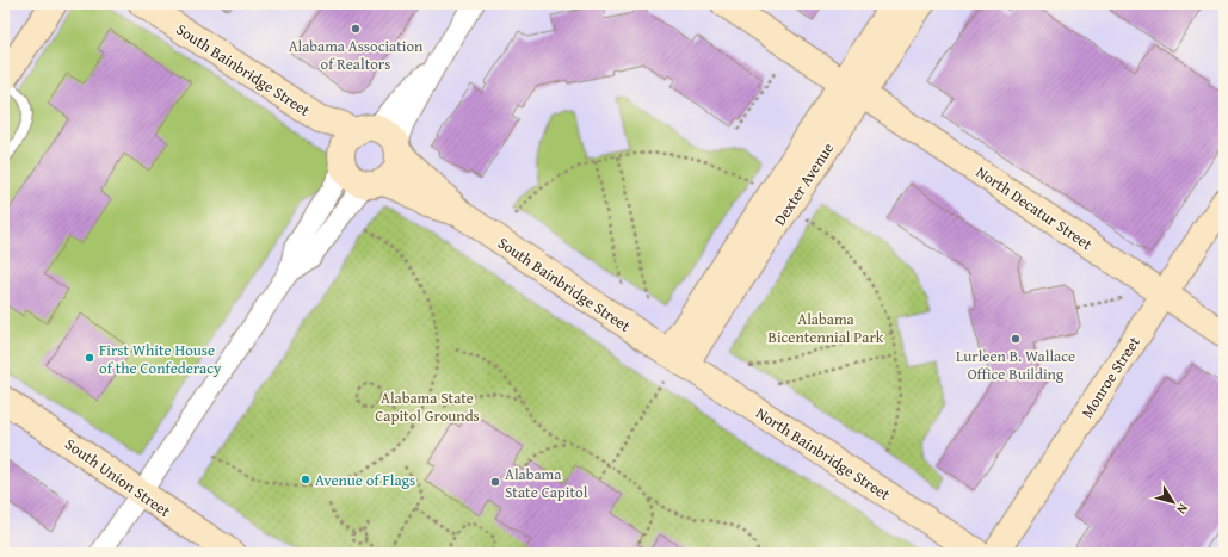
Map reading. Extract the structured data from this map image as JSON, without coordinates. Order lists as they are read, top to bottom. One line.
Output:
{"streets":{"street":["South Bainbridge Street","Dexter Avenue","North Decatur Street","Monroe Street","North Bainbridge Street","South Union Street"]},"crossings":[["South Bainbridge Street","Dexter Avenue"],["South Bainbridge Street","North Bainbridge Street"],["Dexter Avenue","North Decatur Street"],["Dexter Avenue","North Bainbridge Street"],["North Decatur Street","Monroe Street"]],"parks":["Alabama Bicentennial Park","Alabama State Capitol Grounds"],"places":["Alabama Association of Realtors","Lurleen B. Wallace Office Building","First White House of the Confederacy","Avenue of Flags","Alabama State Capitol"],"north":"bottom right"}
